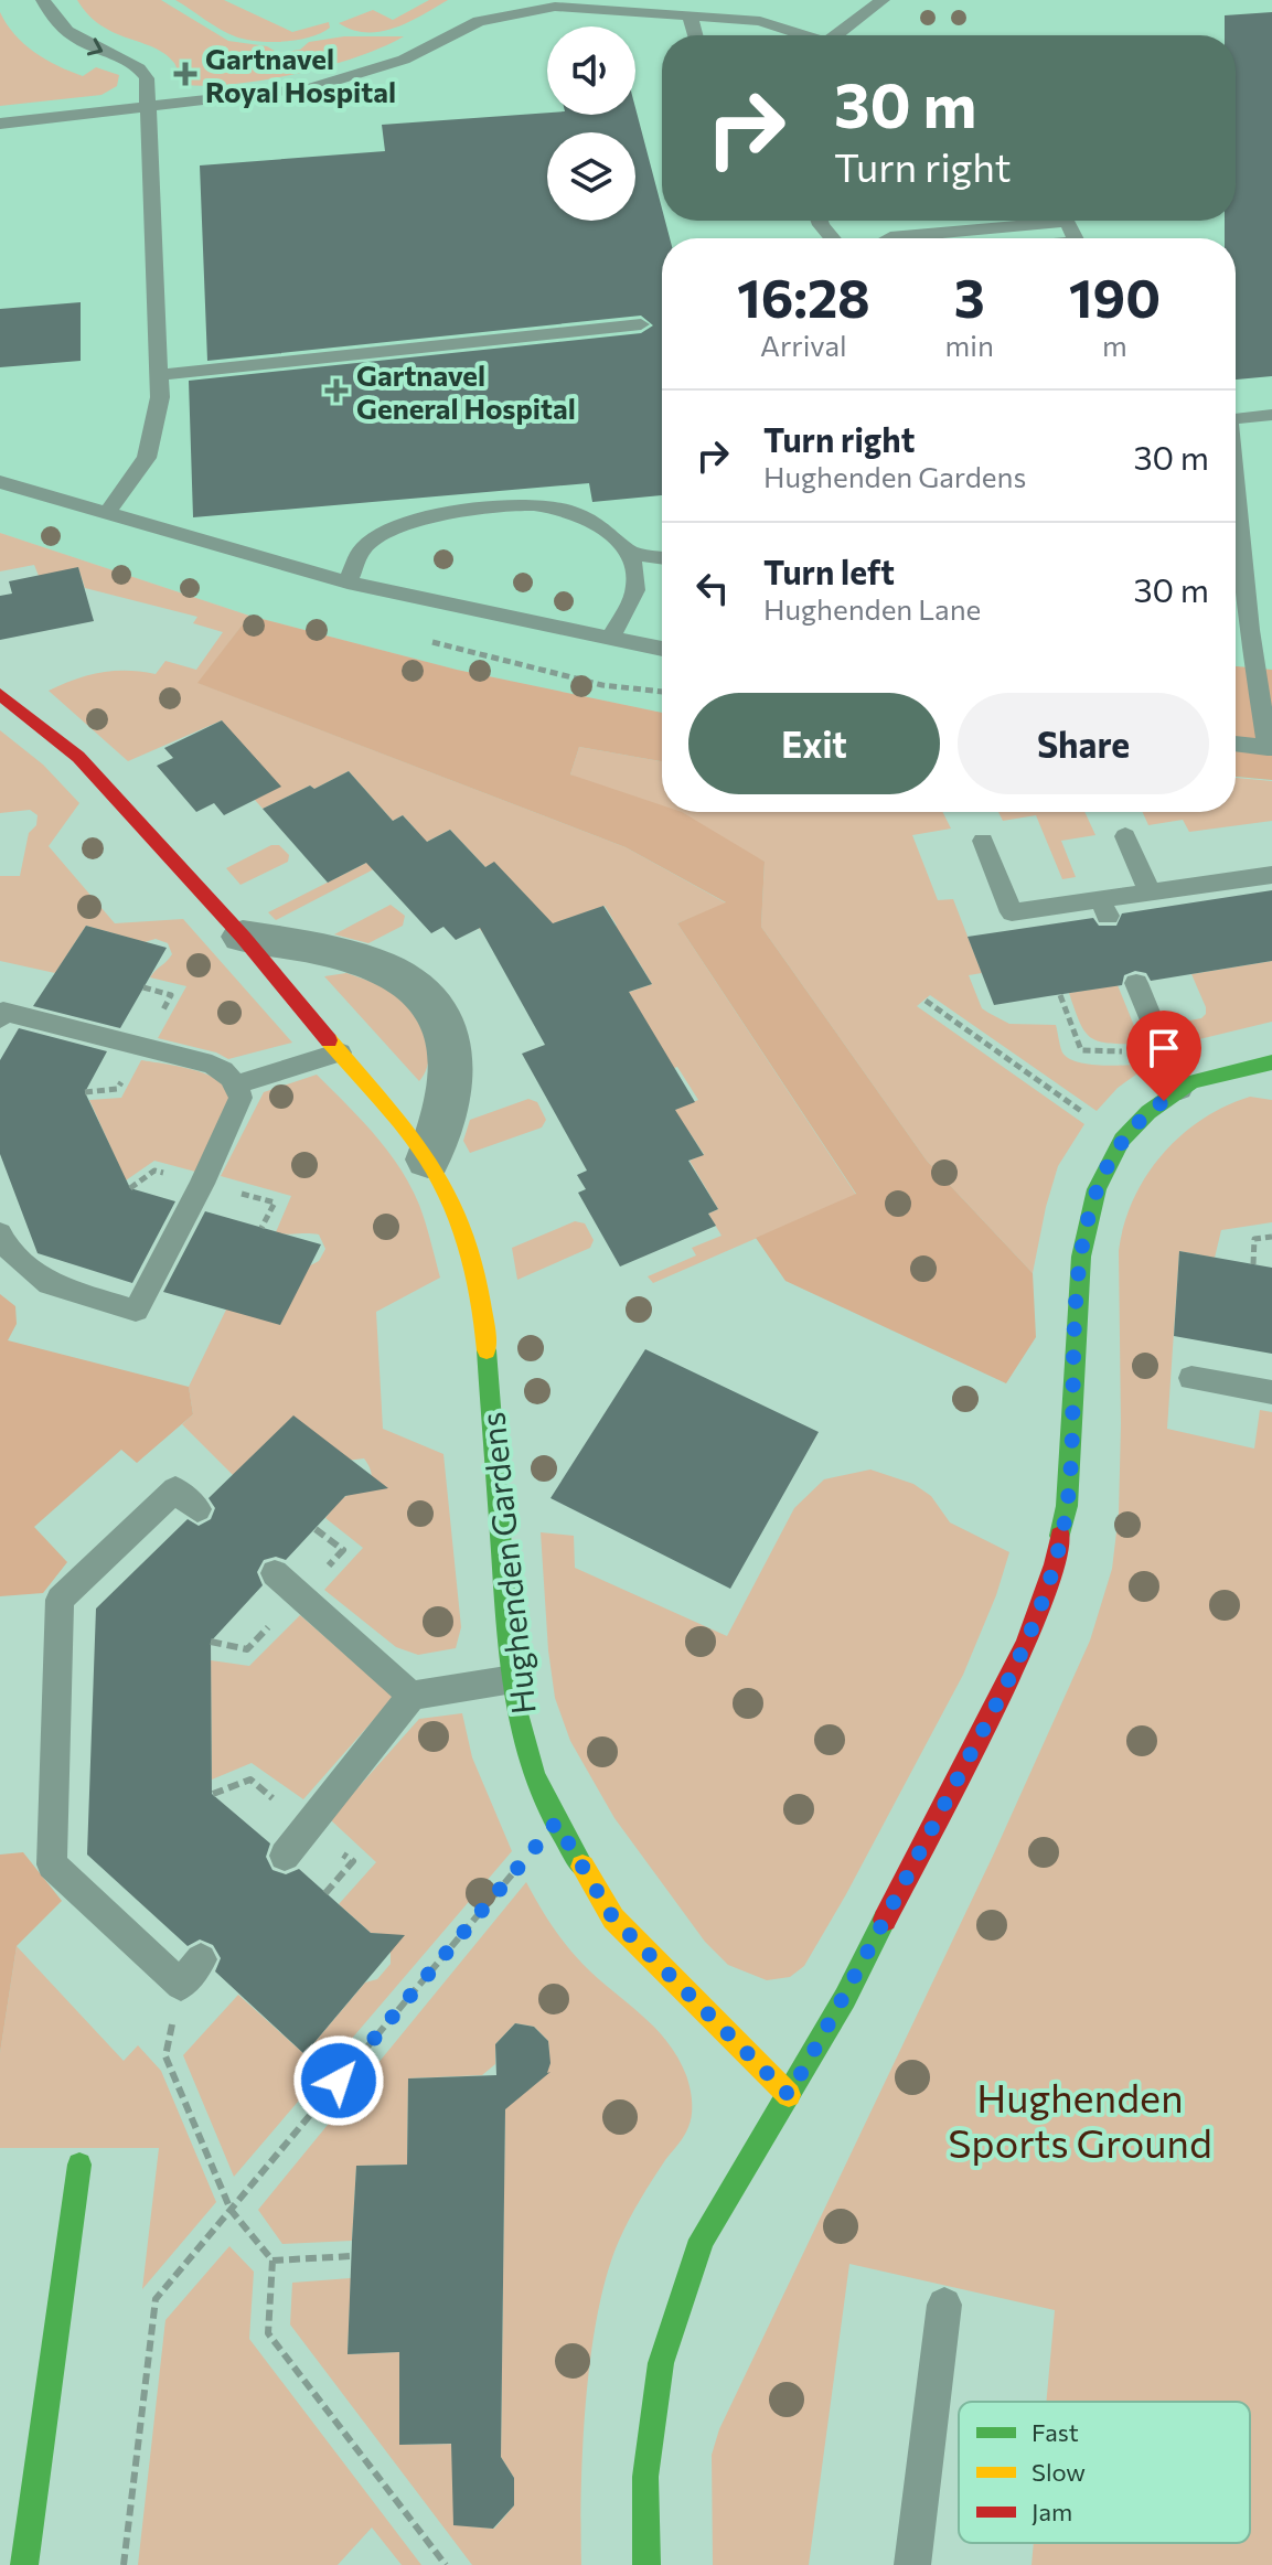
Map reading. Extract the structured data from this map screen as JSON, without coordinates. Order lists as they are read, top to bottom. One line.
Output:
{"streets":{"street":["Hughenden Gardens"]},"parks":["Hughenden Sports Ground"],"places":{"health":["Gartnavel Royal Hospital","Gartnavel General Hospital"]},"legend":["Fast","Slow","Jam"],"page":{"turn":["30 m","Turn right"],"eta":["16:28","Arrival","3","min","190","m"],"list":[{"name":"Turn right","note":"Hughenden Gardens","value":"30 m"},{"name":"Turn left","note":"Hughenden Lane","value":"30 m"}],"buttons":["Exit","Share"]}}
